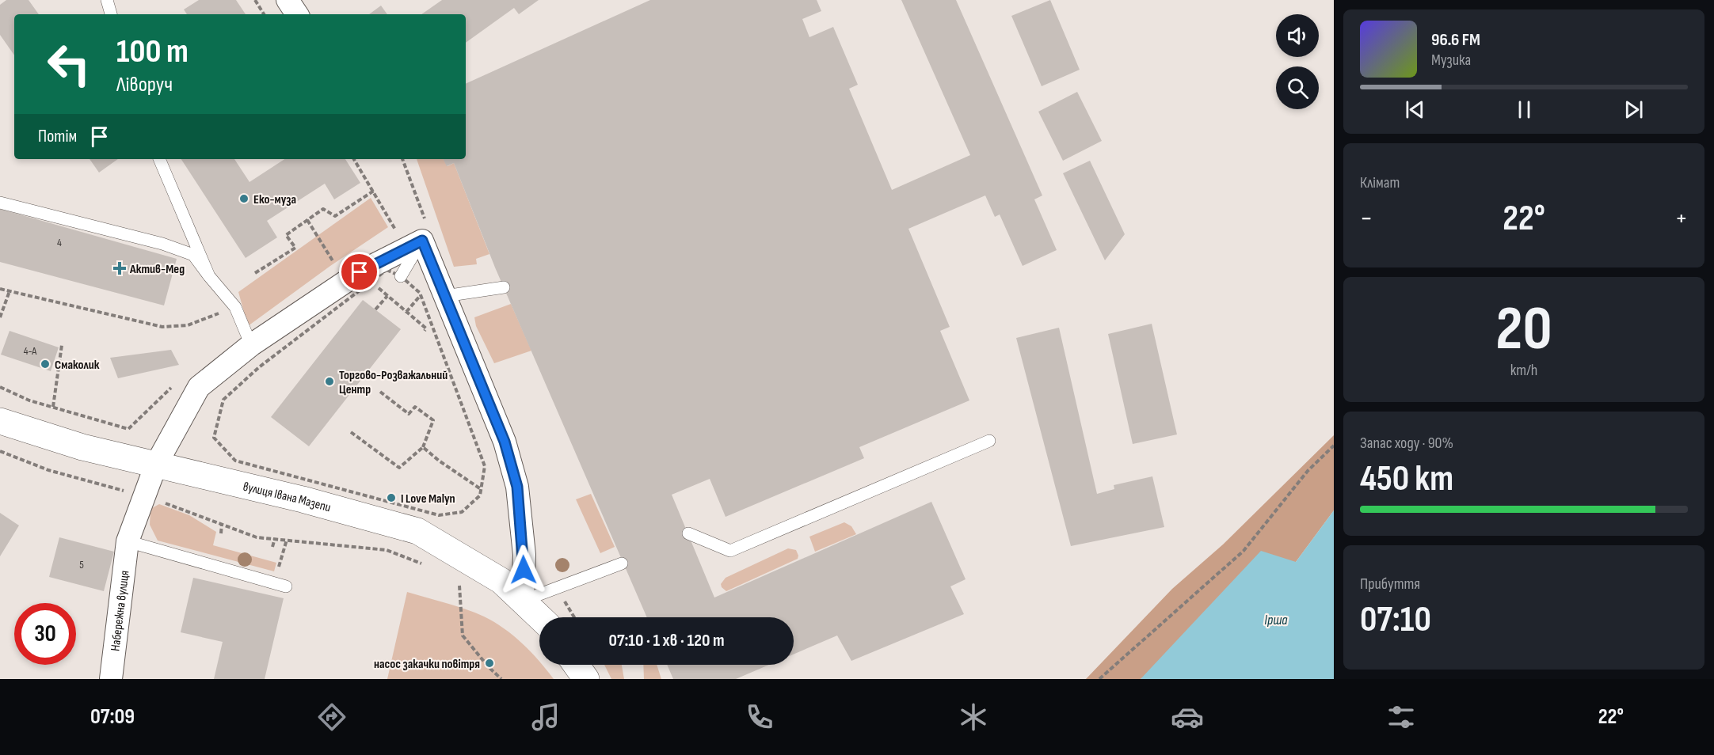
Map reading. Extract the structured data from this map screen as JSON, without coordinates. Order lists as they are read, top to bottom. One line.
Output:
{"streets":{"main road":["вулиця Івана Мазепи"],"street":["Набережна вулиця"]},"crossings":[["вулиця Івана Мазепи","Набережна вулиця"]],"water":["Ірша"],"places":{"other":["Еко-муза","Смаколик","Торгово-Розважальний Центр","I Love Malyn","насос закачки повітря"],"health":["Актив-Мед"]},"house_numbers":["4","4-А","5"],"page":{"turn":["100 m","Ліворуч"],"song":["96.6 FM","Музика"],"then":"Потім","tile":["Клімат",["20","km/h"],["Запас ходу · 90%","450 km"],["Прибуття","07:10"]],"heat":["−","22°","+"],"limit":"30","trip":"07:10 · 1 хв · 120 m","tabs":["07:09","22°"]}}
